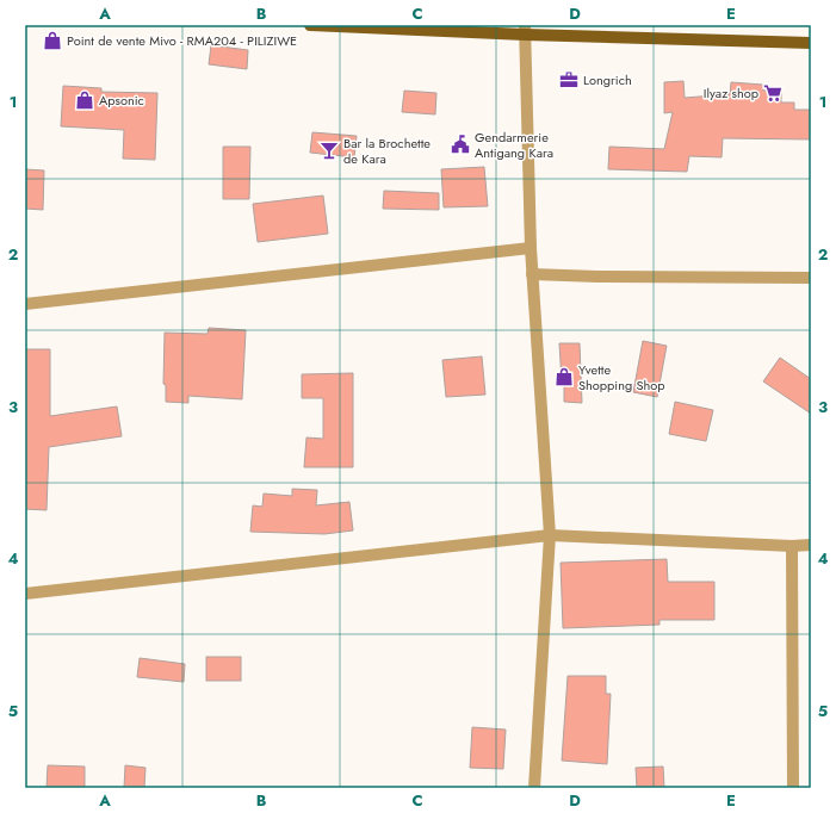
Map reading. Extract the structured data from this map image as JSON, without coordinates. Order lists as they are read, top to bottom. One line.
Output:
{"places":{"shop":["Point de vente Mivo - RMA204 - PILIZIWE","Apsonic","Yvette Shopping Shop"],"office":["Longrich"],"supermarket":["Ilyaz shop"],"public building":["Gendarmerie Antigang Kara"],"bar":["Bar la Brochette de Kara"]},"grid":{"columns":["A","B","C","D","E"],"rows":["1","2","3","4","5"]}}
